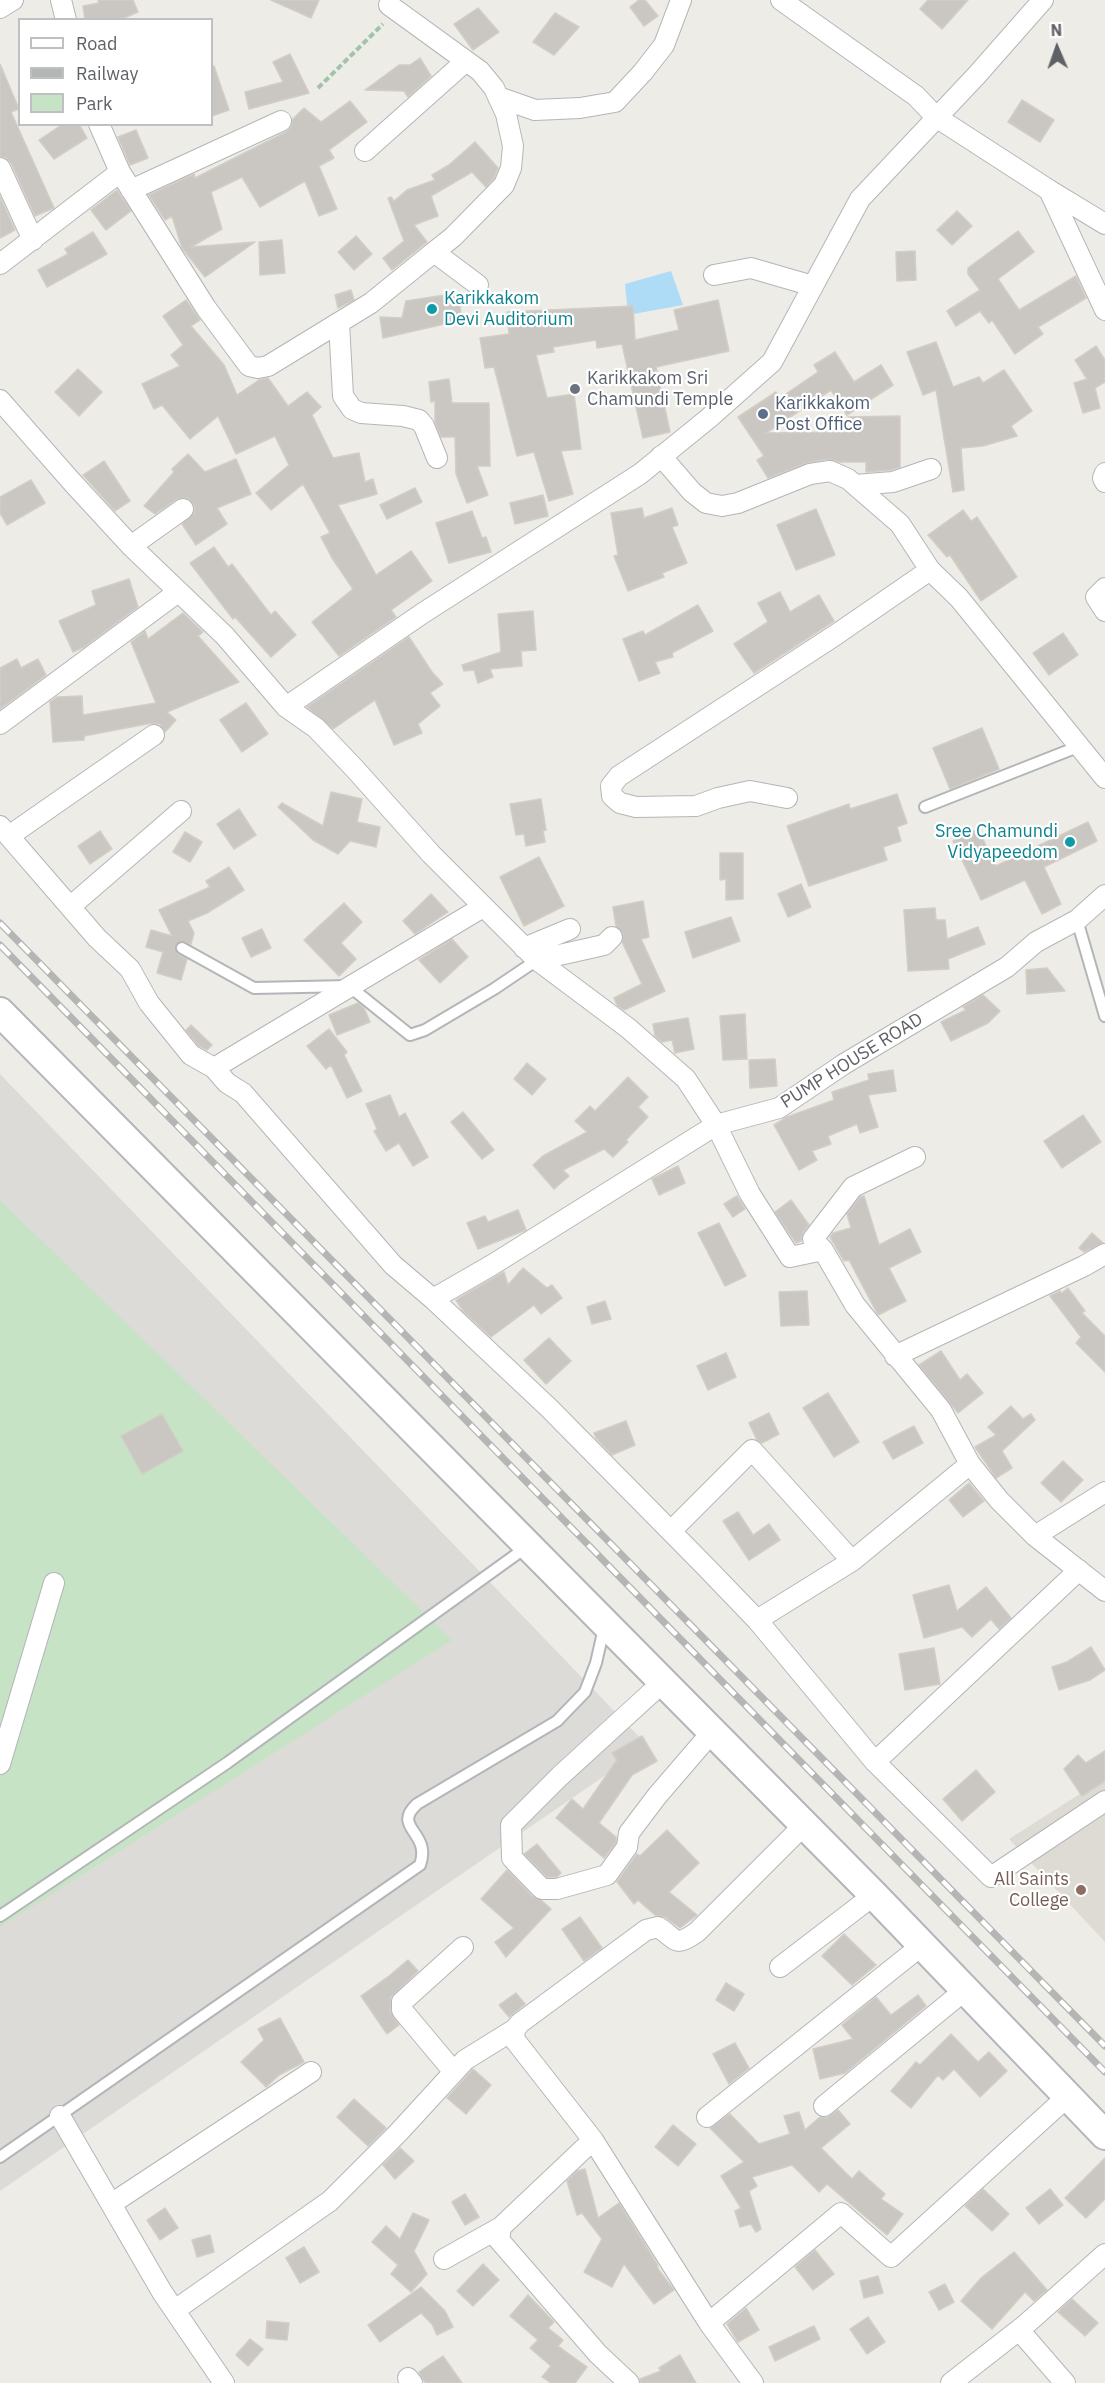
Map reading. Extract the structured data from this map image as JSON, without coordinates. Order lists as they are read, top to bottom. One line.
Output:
{"streets":{"street":["PUMP HOUSE ROAD"]},"places":["Karikkakom Devi Auditorium","Karikkakom Sri Chamundi Temple","Karikkakom Post Office","Sree Chamundi Vidyapeedom","All Saints College"],"legend":["Road","Railway","Park"],"north":"top"}
